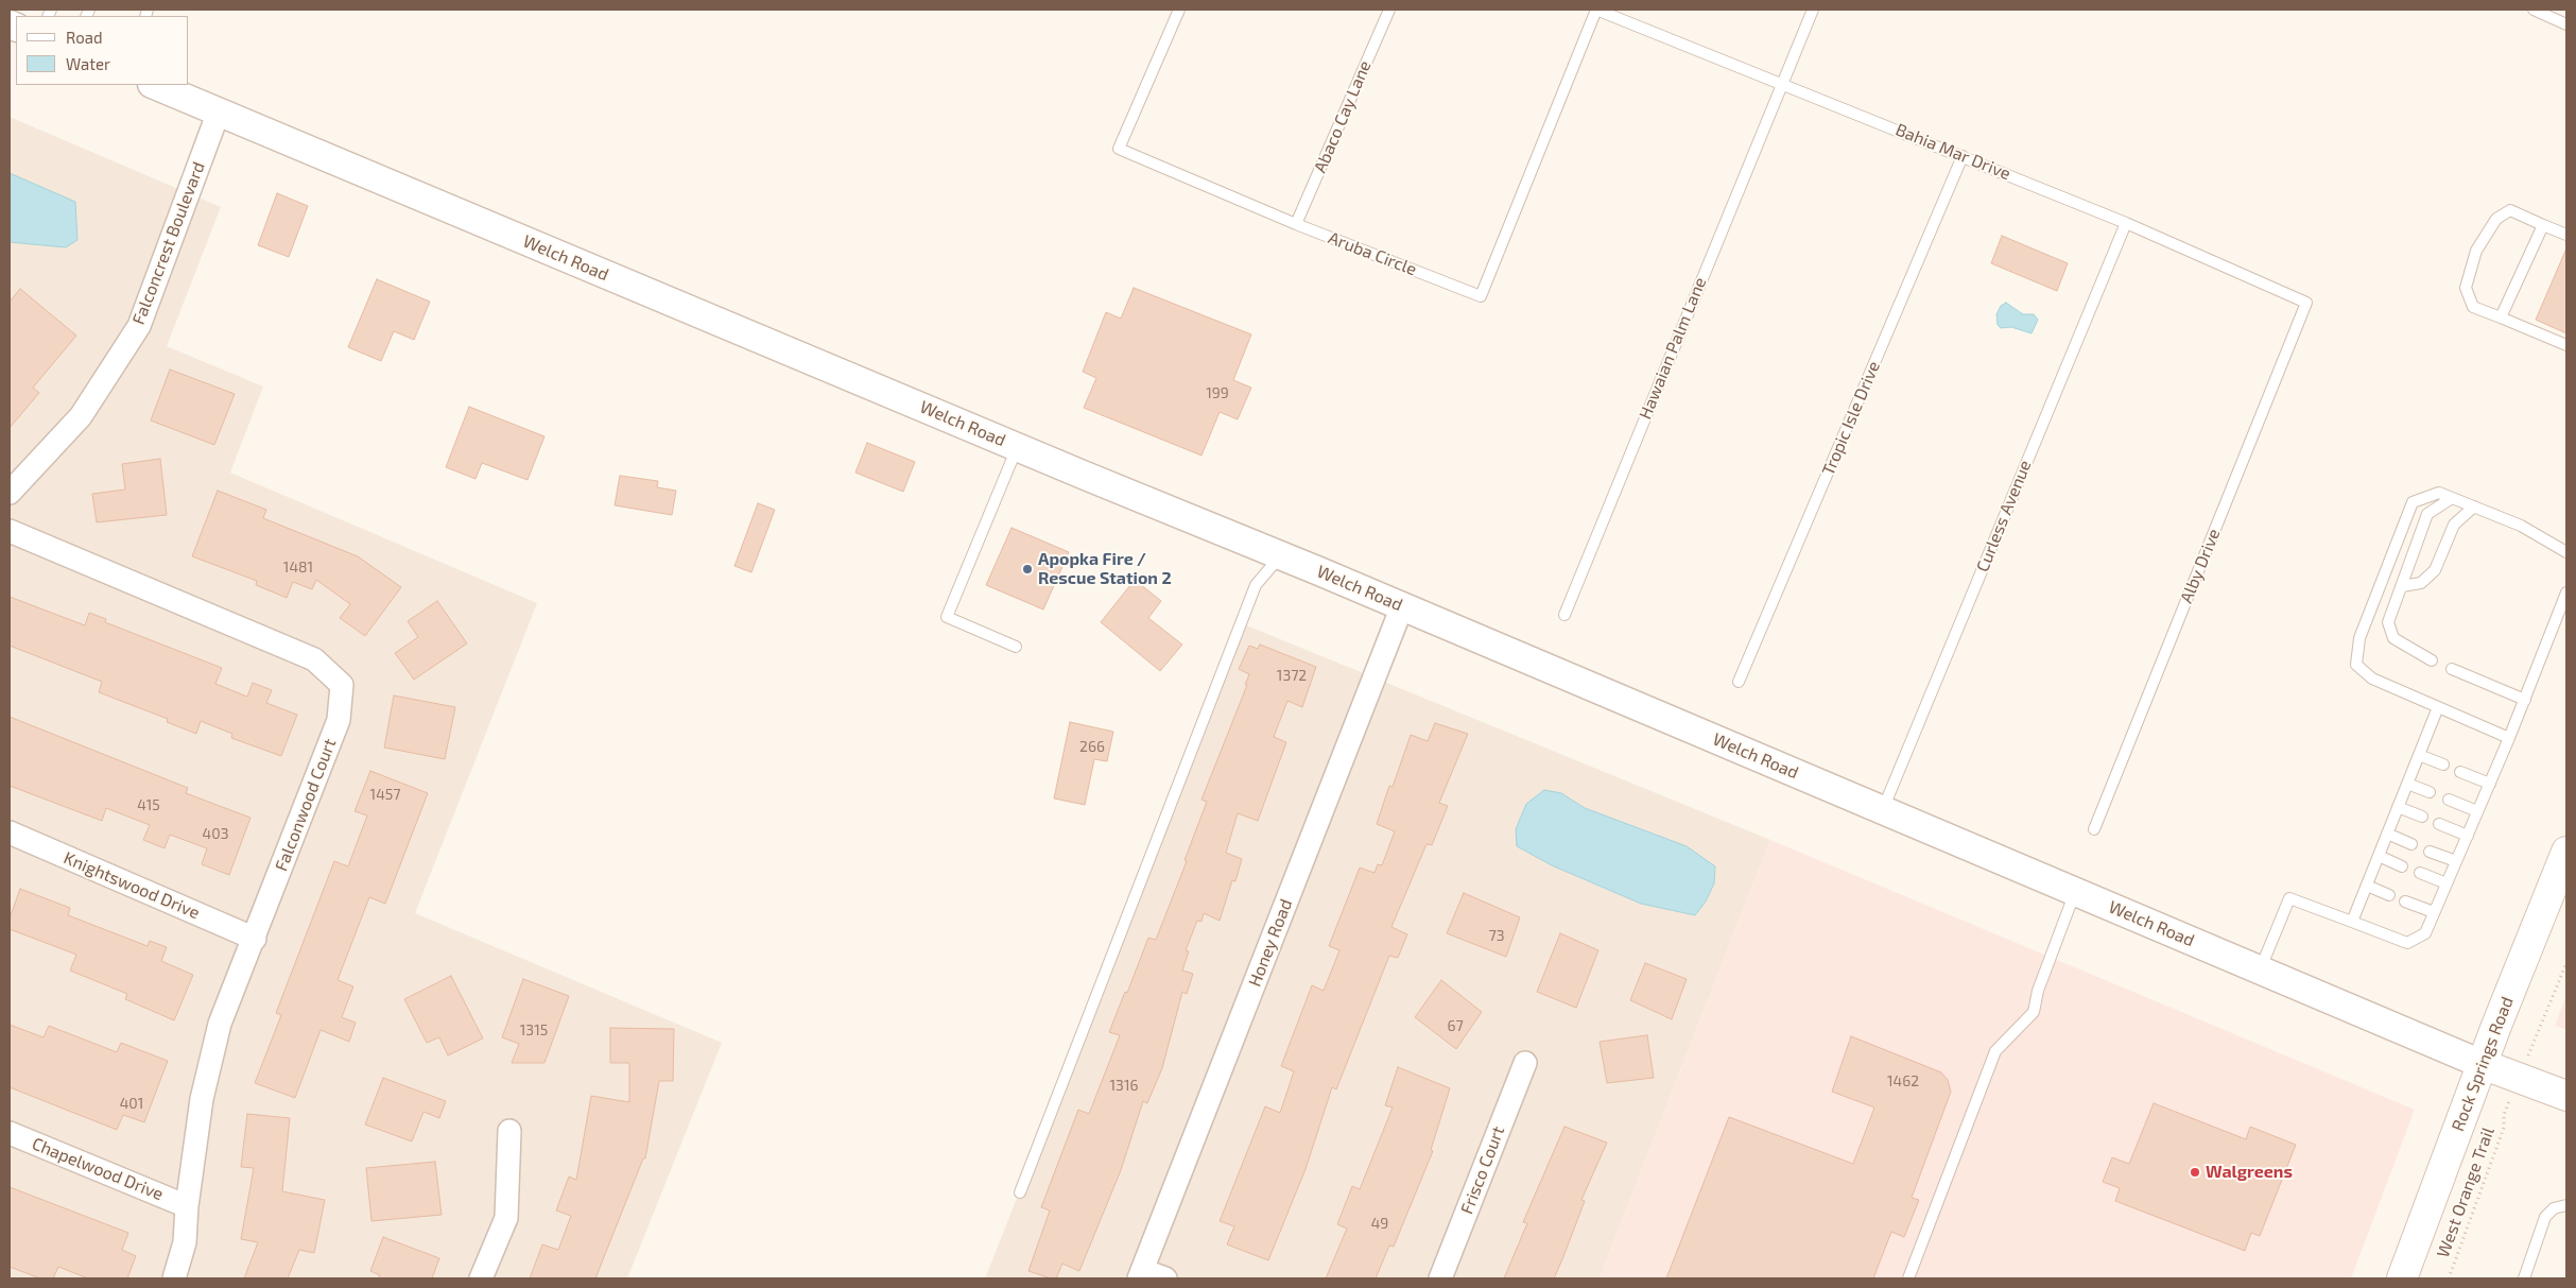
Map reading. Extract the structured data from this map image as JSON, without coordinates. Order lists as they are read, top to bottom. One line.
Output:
{"streets":{"main road":["Welch Road","Rock Springs Road"],"street":["Falconcrest Boulevard","Falconwood Court","Knightswood Drive","Honey Road","Chapelwood Drive","Frisco Court"],"lane":["Abaco Cay Lane","Bahia Mar Drive","Aruba Circle","Hawaian Palm Lane","Tropic Isle Drive","Curless Avenue","Alby Drive"],"path":["West Orange Trail"]},"crossings":[["Abaco Cay Lane","Aruba Circle"],["Bahia Mar Drive","Aruba Circle"],["Bahia Mar Drive","Hawaian Palm Lane"],["Bahia Mar Drive","Tropic Isle Drive"],["Bahia Mar Drive","Curless Avenue"],["Bahia Mar Drive","Alby Drive"],["Falconcrest Boulevard","Welch Road"],["Welch Road","Curless Avenue"],["Welch Road","Honey Road"],["Welch Road","Rock Springs Road"],["Falconwood Court","Knightswood Drive"],["Falconwood Court","Chapelwood Drive"]],"places":["Apopka Fire / Rescue Station 2","Walgreens"],"house_numbers":["199","1481","1372","266","1457","415","403","73","67","1315","1462","1316","401","49"],"legend":["Road","Water"]}
